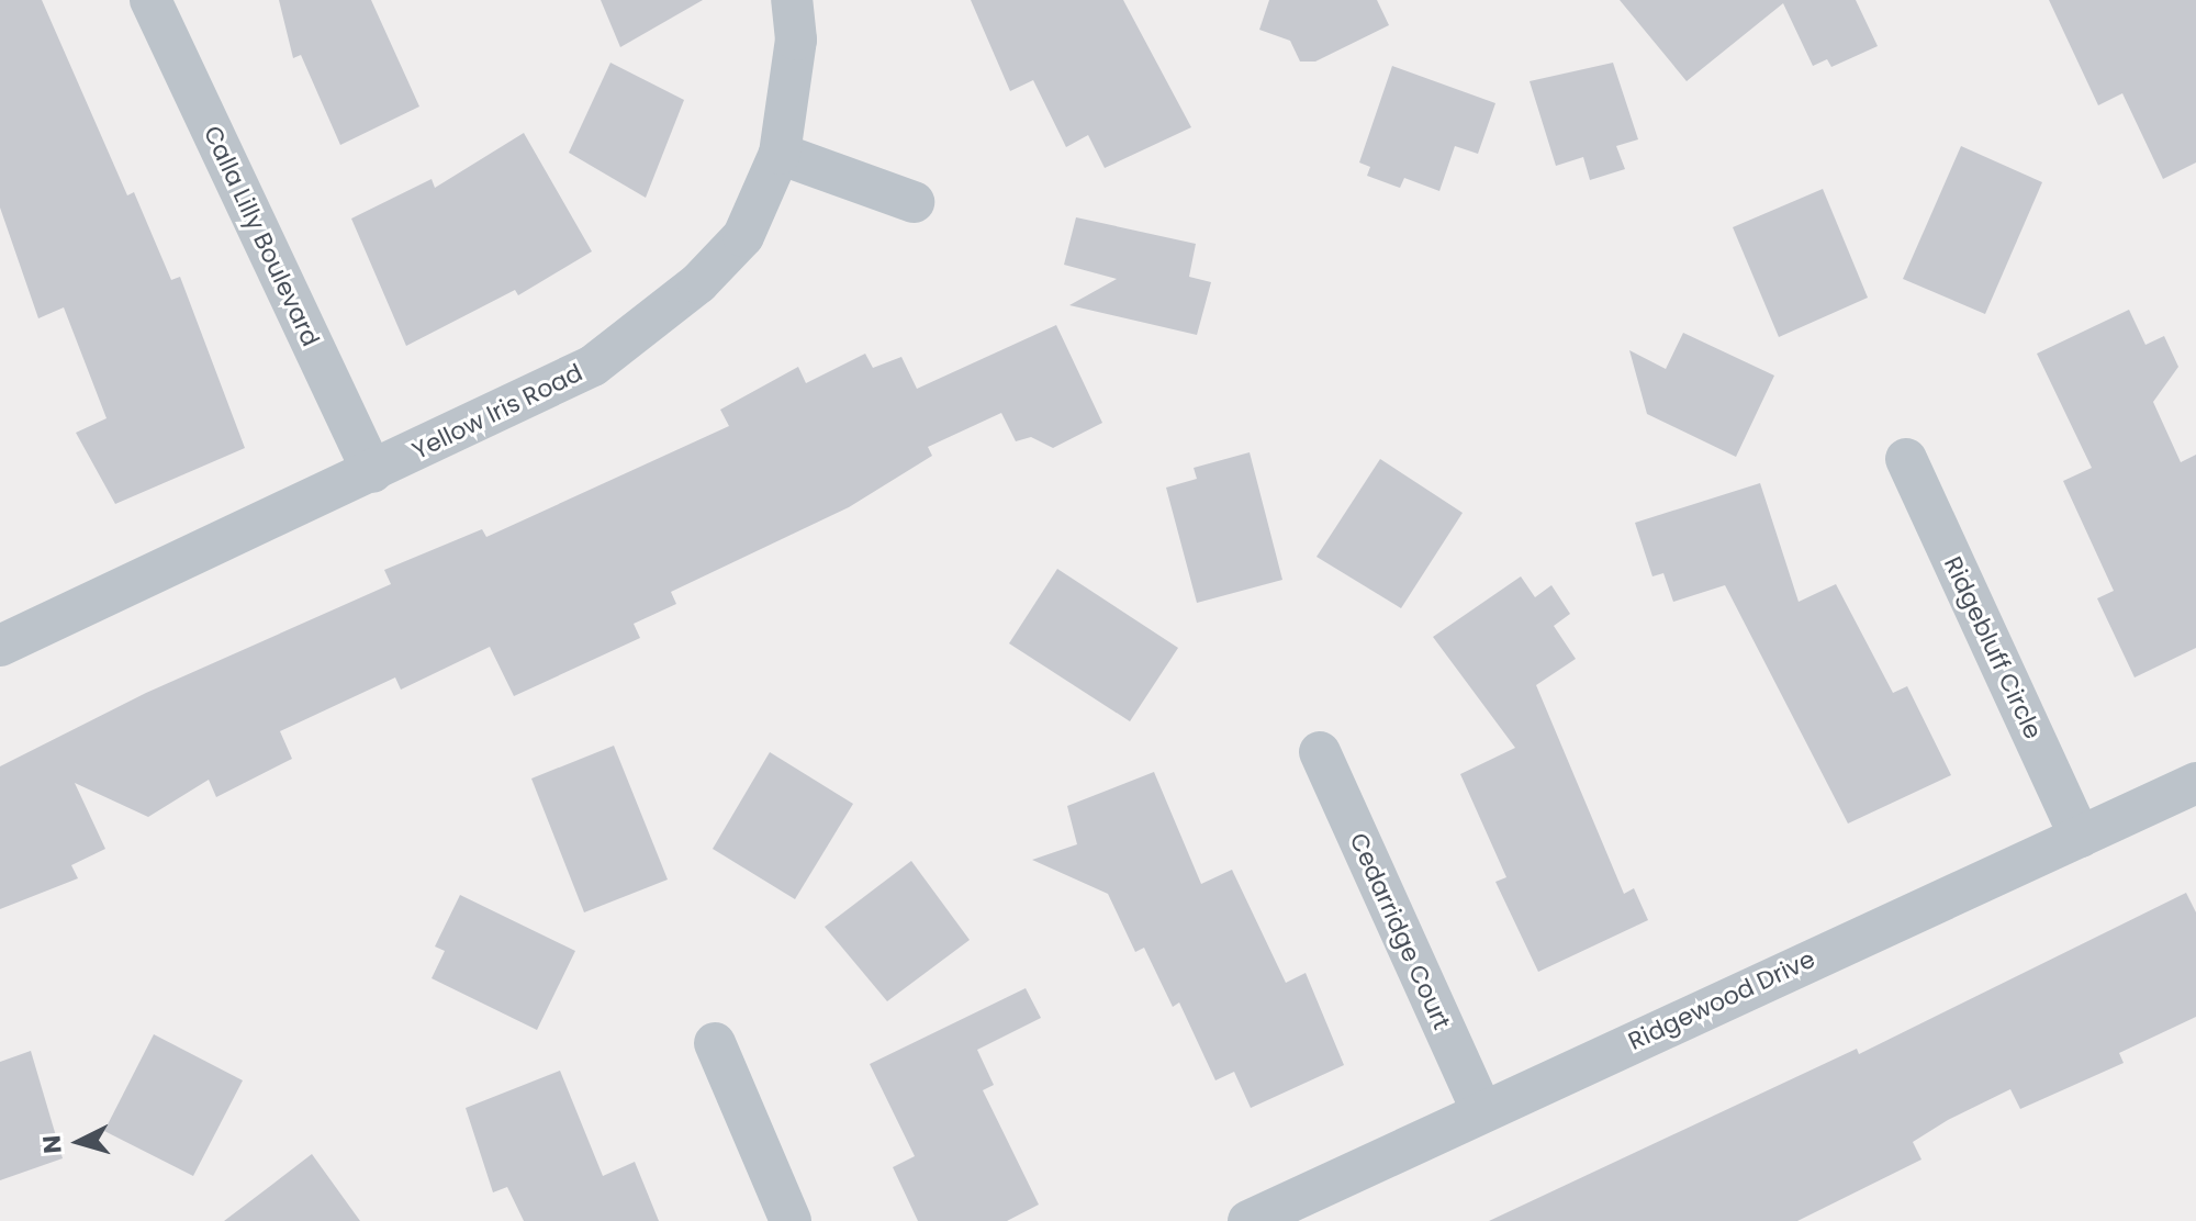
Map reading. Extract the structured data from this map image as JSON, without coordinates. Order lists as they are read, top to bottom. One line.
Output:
{"streets":{"street":["Calla Lilly Boulevard","Yellow Iris Road","Ridgebluff Circle","Cedarridge Court","Ridgewood Drive"]},"crossings":[["Calla Lilly Boulevard","Yellow Iris Road"],["Ridgebluff Circle","Ridgewood Drive"],["Cedarridge Court","Ridgewood Drive"]],"north":"left"}
